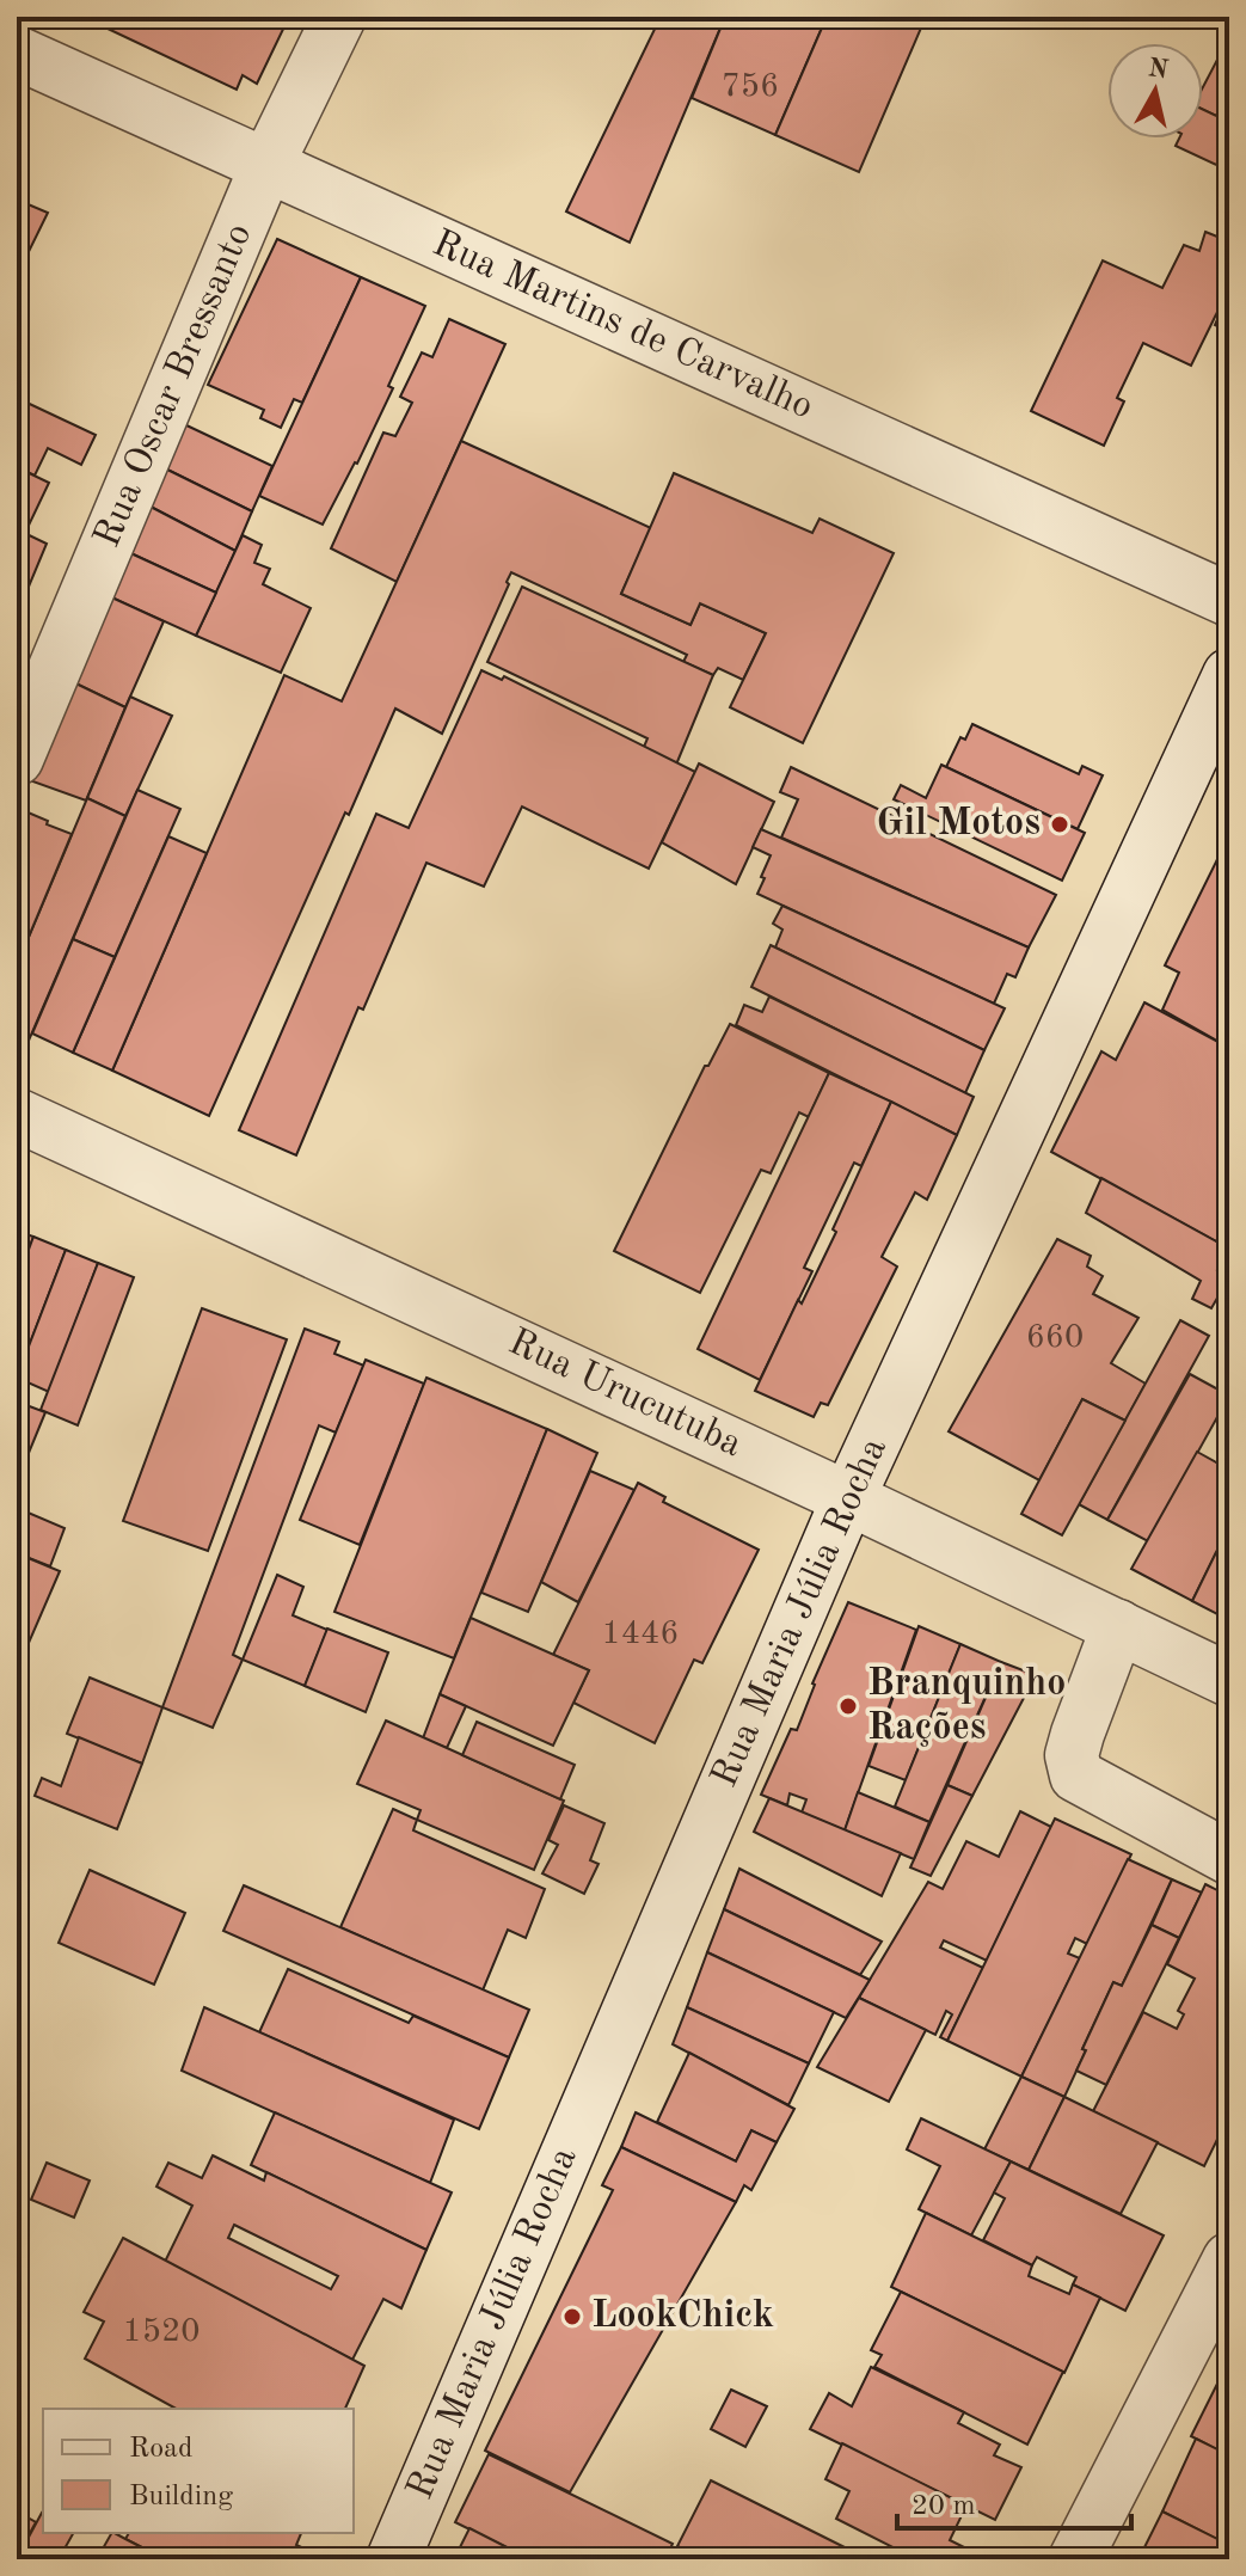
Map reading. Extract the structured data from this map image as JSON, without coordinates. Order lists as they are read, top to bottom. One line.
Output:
{"streets":{"street":["Rua Martins de Carvalho","Rua Oscar Bressanto","Rua Urucutuba","Rua Maria Júlia Rocha"]},"crossings":[["Rua Martins de Carvalho","Rua Oscar Bressanto"],["Rua Urucutuba","Rua Maria Júlia Rocha"]],"places":["Gil Motos","Branquinho Rações","LookChick"],"house_numbers":["756","660","1446","1520"],"legend":["Road","Building"],"scale_bar":"20 m","north":"top"}
